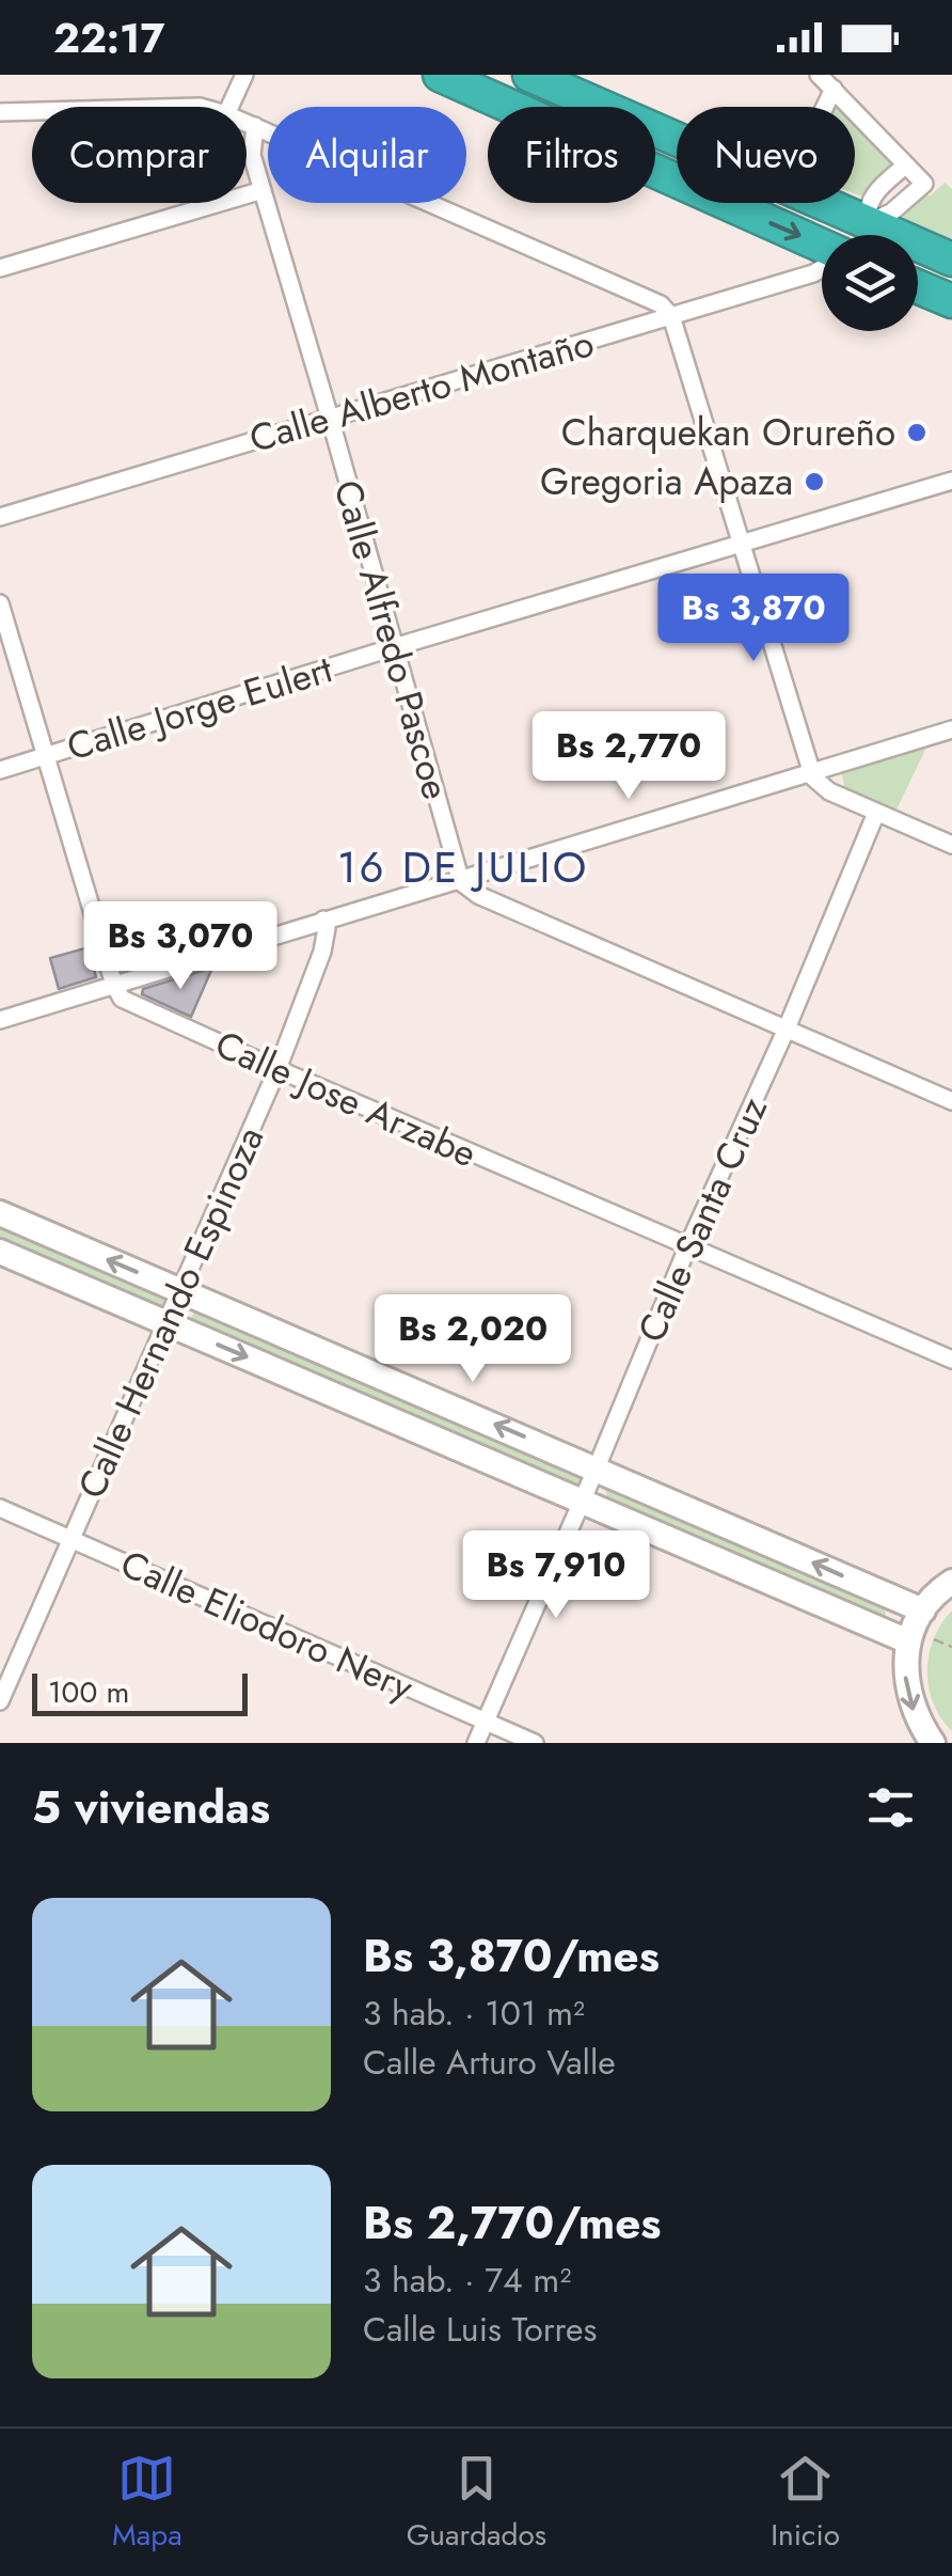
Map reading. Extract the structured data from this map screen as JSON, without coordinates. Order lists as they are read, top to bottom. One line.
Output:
{"streets":{"street":["Calle Alberto Montaño","Calle Alfredo Pascoe","Calle Jorge Eulert","Calle Jose Arzabe","Calle Santa Cruz","Calle Hernando Espinoza","Calle Eliodoro Nery"]},"crossings":[["Calle Alberto Montaño","Calle Alfredo Pascoe"],["Calle Alfredo Pascoe","Calle Jorge Eulert"],["Calle Jose Arzabe","Calle Santa Cruz"],["Calle Jose Arzabe","Calle Hernando Espinoza"],["Calle Santa Cruz","Calle Eliodoro Nery"],["Calle Hernando Espinoza","Calle Eliodoro Nery"]],"districts":["16 DE JULIO"],"places":["Charquekan Orureño","Gregoria Apaza"],"scale_bar":"100 m","page":{"status":"22:17","chip":["Comprar","Alquilar","Filtros","Nuevo"],"price":["Bs 3,870","Bs 2,770","Bs 3,070","Bs 2,020","Bs 7,910"],"scale":"100 m","heading":"5 viviendas","list":[{"name":"Bs 3,870/mes","note":"3 hab. · 101 m² · Calle Arturo Valle"},{"name":"Bs 2,770/mes","note":"3 hab. · 74 m² · Calle Luis Torres"}],"tabs":["Mapa","Guardados","Inicio"]}}
